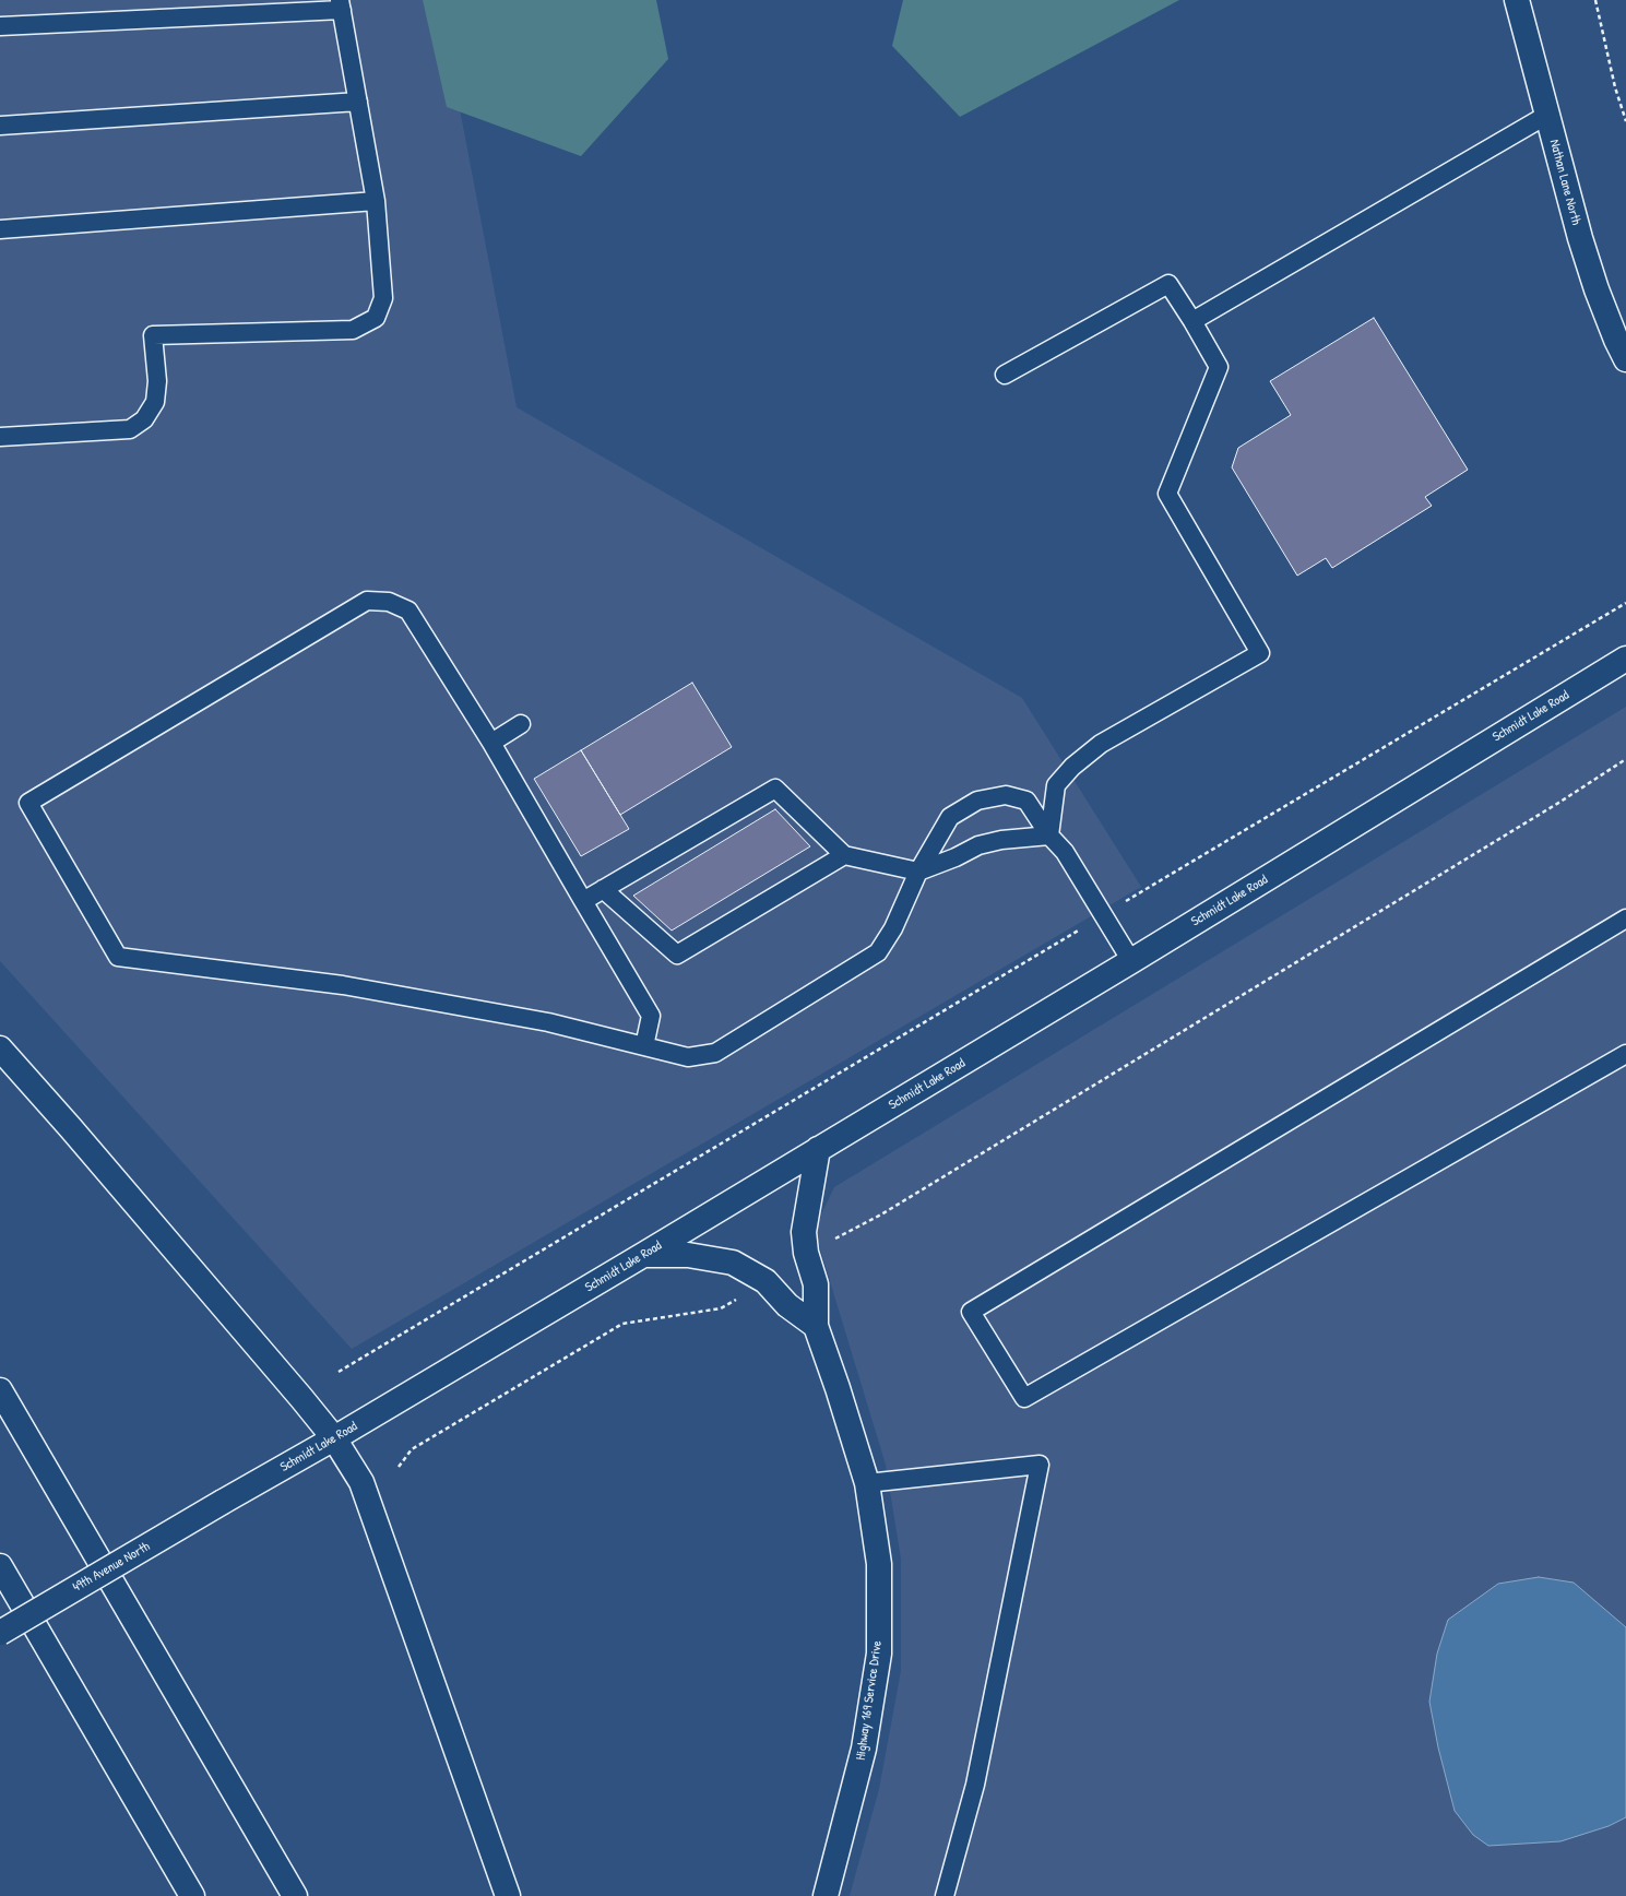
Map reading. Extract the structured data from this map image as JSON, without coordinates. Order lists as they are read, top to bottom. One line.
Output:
{"streets":{"main road":["Nathan Lane North","Schmidt Lake Road","49th Avenue North","Highway 169 Service Drive"]},"crossings":[["Schmidt Lake Road","49th Avenue North"],["Schmidt Lake Road","Highway 169 Service Drive"]]}
